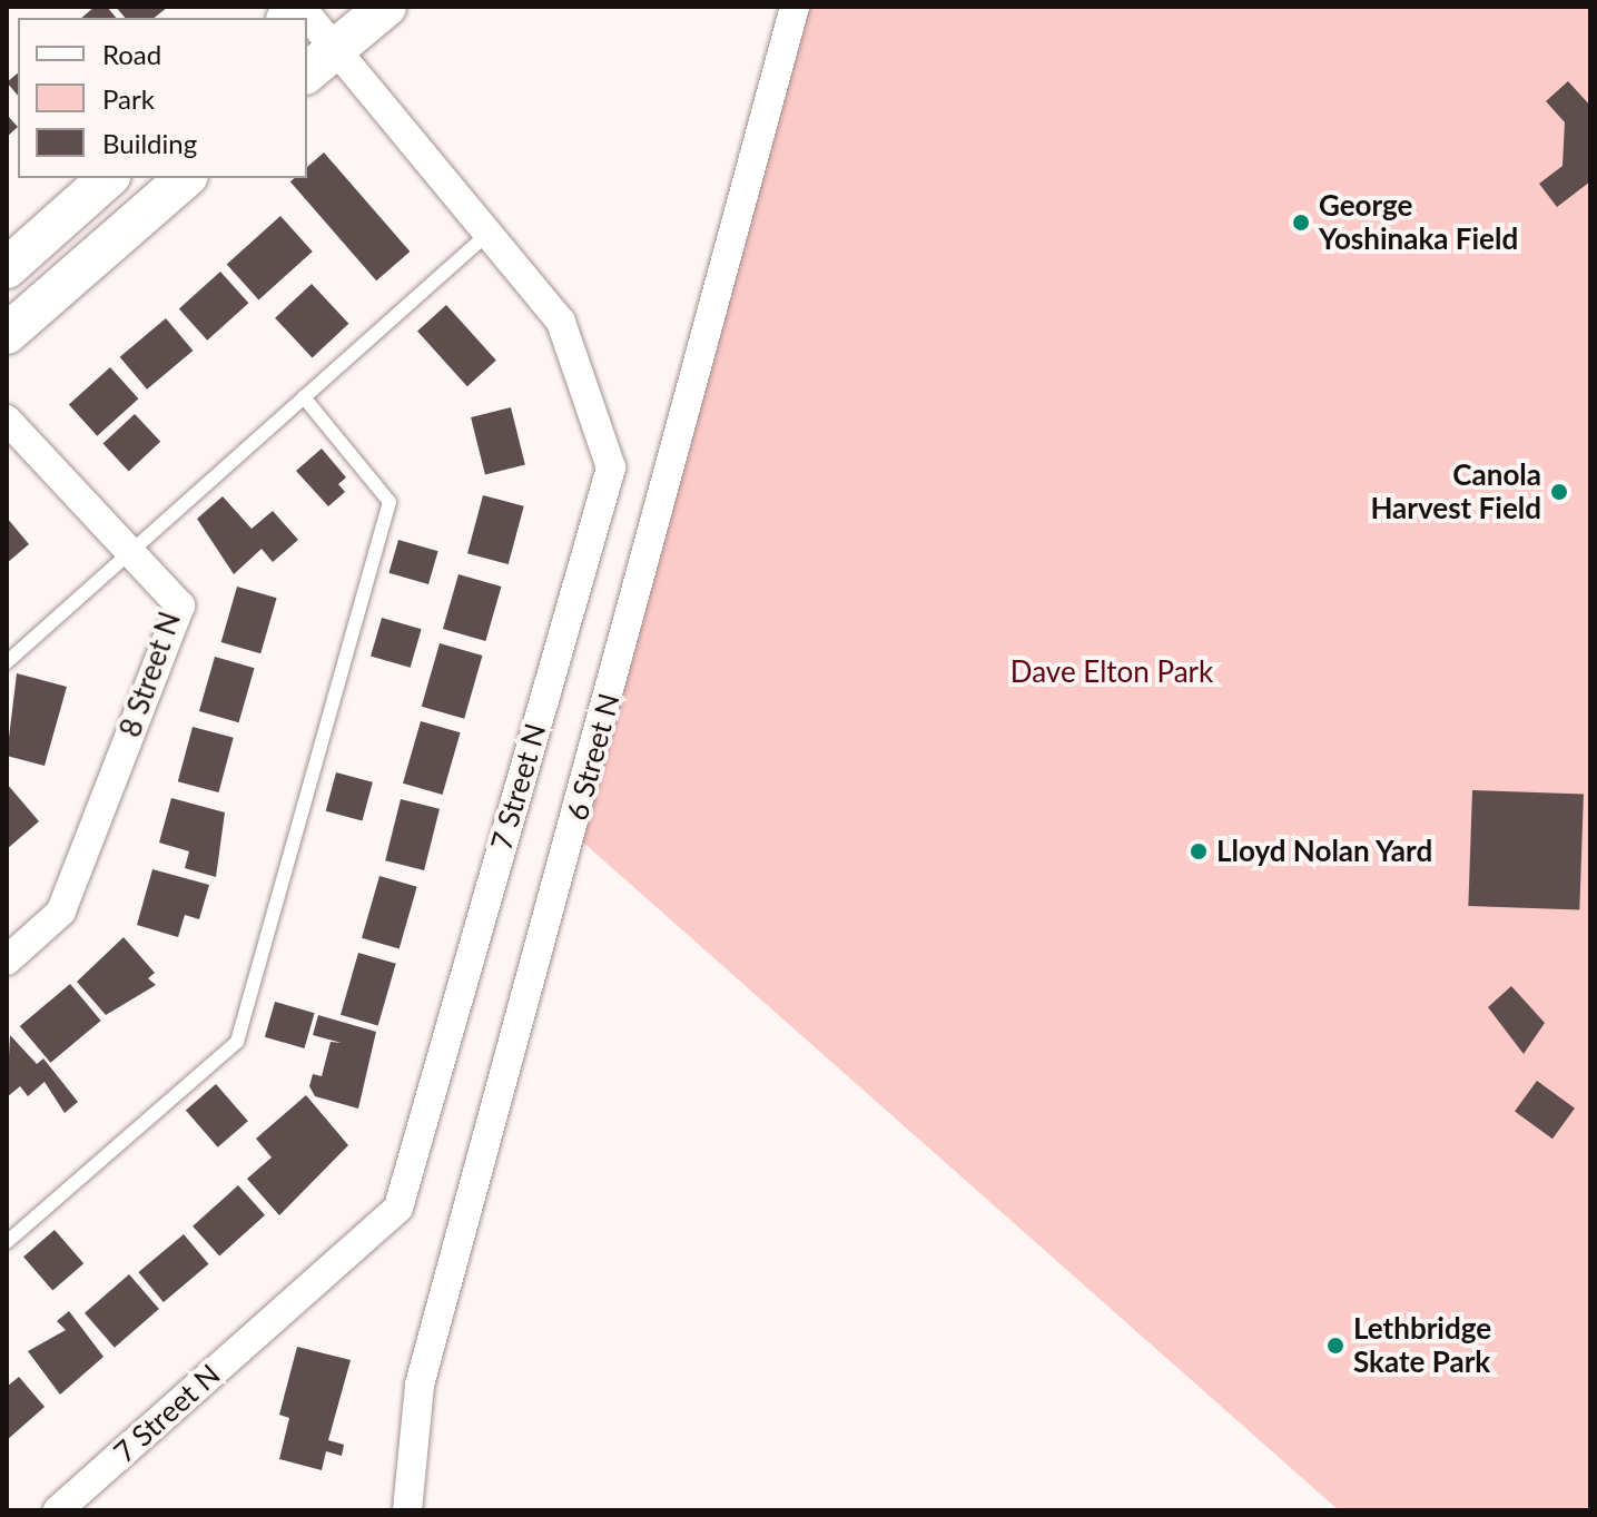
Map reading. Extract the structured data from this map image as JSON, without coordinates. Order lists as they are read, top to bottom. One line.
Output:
{"streets":{"street":["8 Street N","6 Street N","7 Street N"]},"parks":["Dave Elton Park"],"places":["George Yoshinaka Field","Canola Harvest Field","Lloyd Nolan Yard","Lethbridge Skate Park"],"legend":["Road","Park","Building"]}
